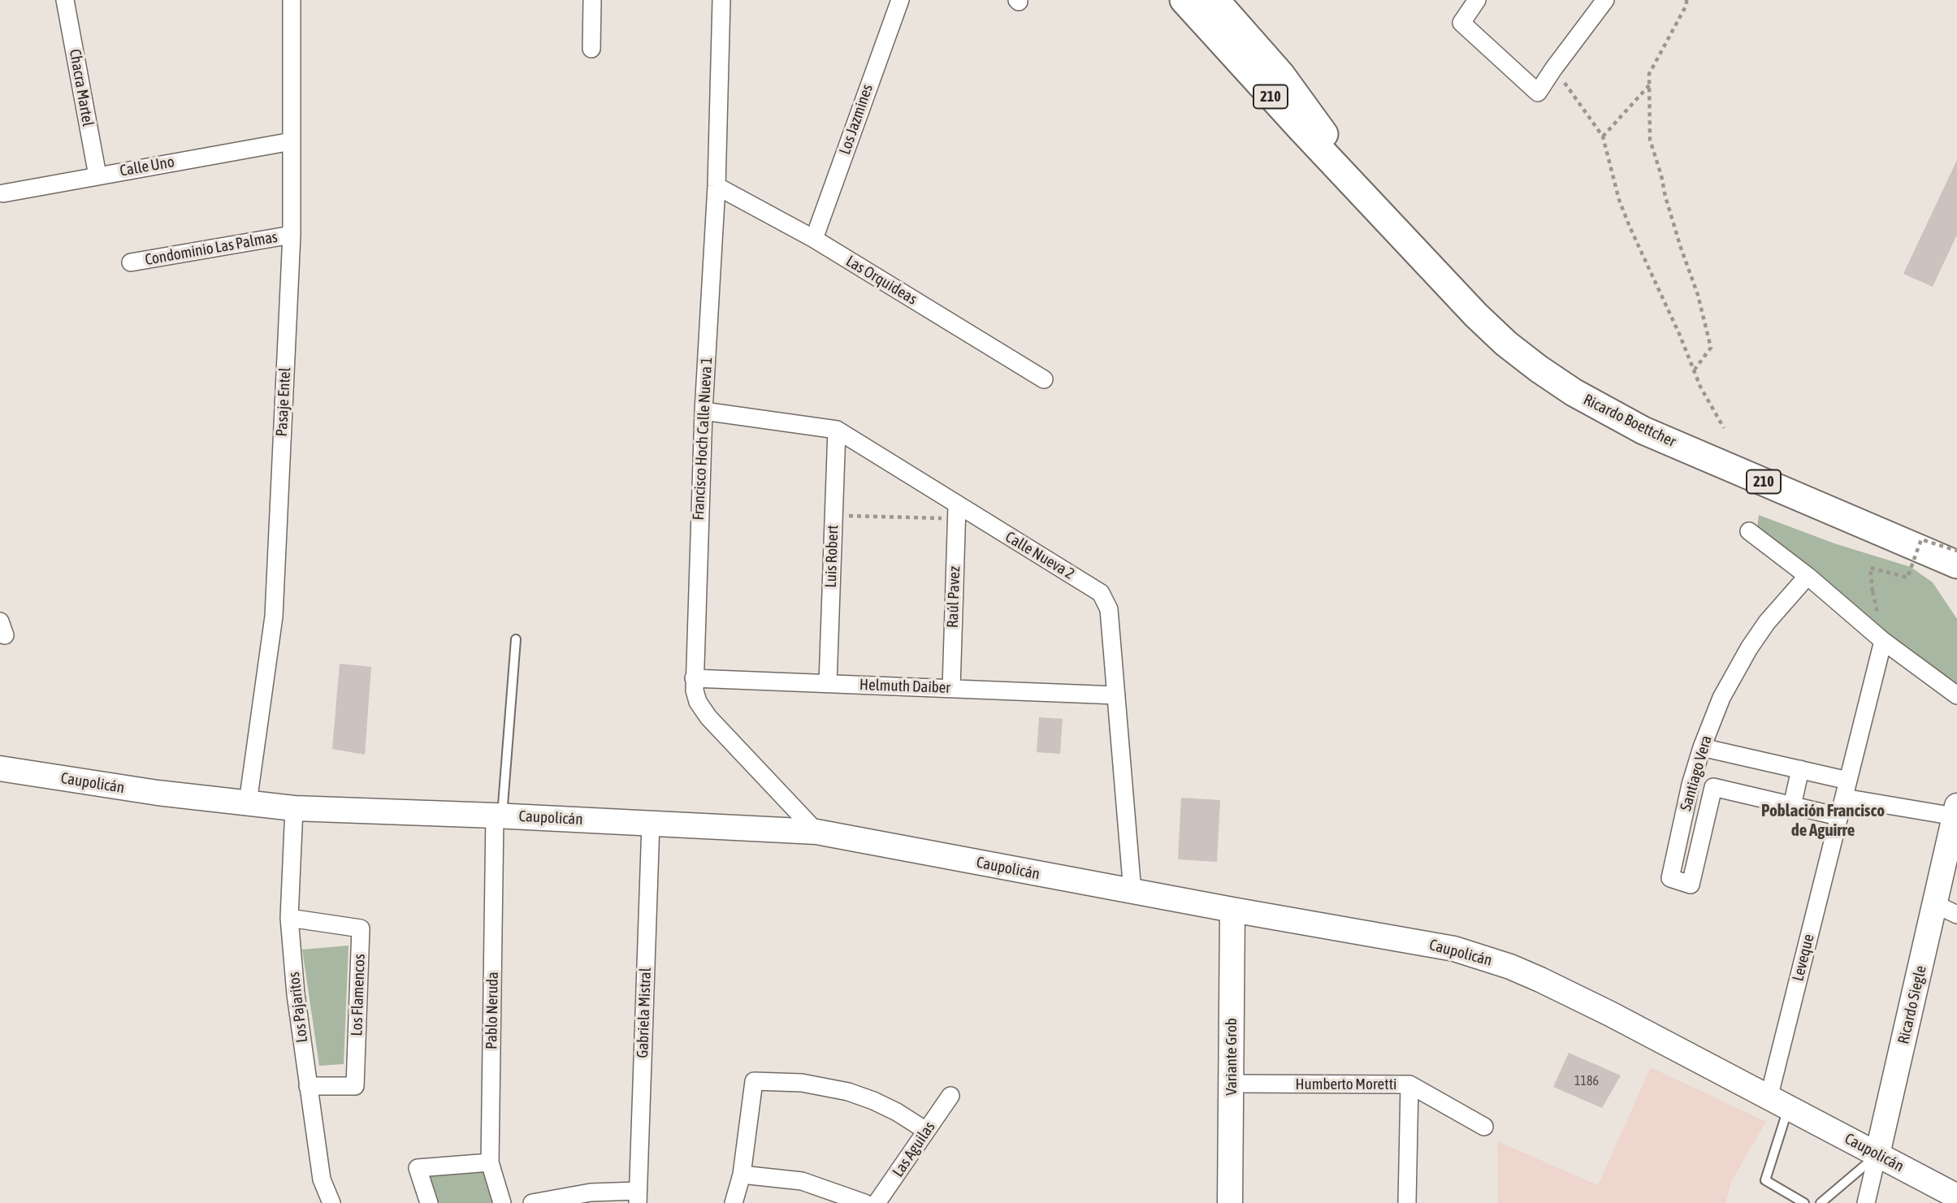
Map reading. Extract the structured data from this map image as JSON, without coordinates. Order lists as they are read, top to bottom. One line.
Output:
{"streets":{"main road":["210","Ricardo Boettcher"],"street":["Chacra Martel","Los Jazmines","Calle Uno","Condominio Las Palmas","Las Orquideas","Pasaje Entel","Francisco Hoch Calle Nueva 1","Calle Nueva 2","Luis Robert","Raúl Pavez","Helmuth Daiber","Santiago Vera","Caupolicán","Leveque","Los Flamencos","Ricardo Siegle","Los Pajaritos","Pablo Neruda","Gabriela Mistral","Variante Grob","Humberto Moretti","Las Aguilas"]},"crossings":[["Chacra Martel","Calle Uno"],["Los Jazmines","Las Orquideas"],["Calle Uno","Pasaje Entel"],["Condominio Las Palmas","Pasaje Entel"],["Las Orquideas","Francisco Hoch Calle Nueva 1"],["Pasaje Entel","Caupolicán"],["Francisco Hoch Calle Nueva 1","Calle Nueva 2"],["Francisco Hoch Calle Nueva 1","Helmuth Daiber"],["Francisco Hoch Calle Nueva 1","Caupolicán"],["Calle Nueva 2","Luis Robert"],["Calle Nueva 2","Raúl Pavez"],["Calle Nueva 2","Helmuth Daiber"],["Calle Nueva 2","Caupolicán"],["Luis Robert","Helmuth Daiber"],["Raúl Pavez","Helmuth Daiber"],["Caupolicán","Leveque"],["Caupolicán","Ricardo Siegle"],["Caupolicán","Los Pajaritos"],["Caupolicán","Pablo Neruda"],["Caupolicán","Gabriela Mistral"],["Caupolicán","Variante Grob"],["Los Flamencos","Los Pajaritos"],["Variante Grob","Humberto Moretti"]],"districts":["Población Francisco de Aguirre"],"house_numbers":["1186"]}
